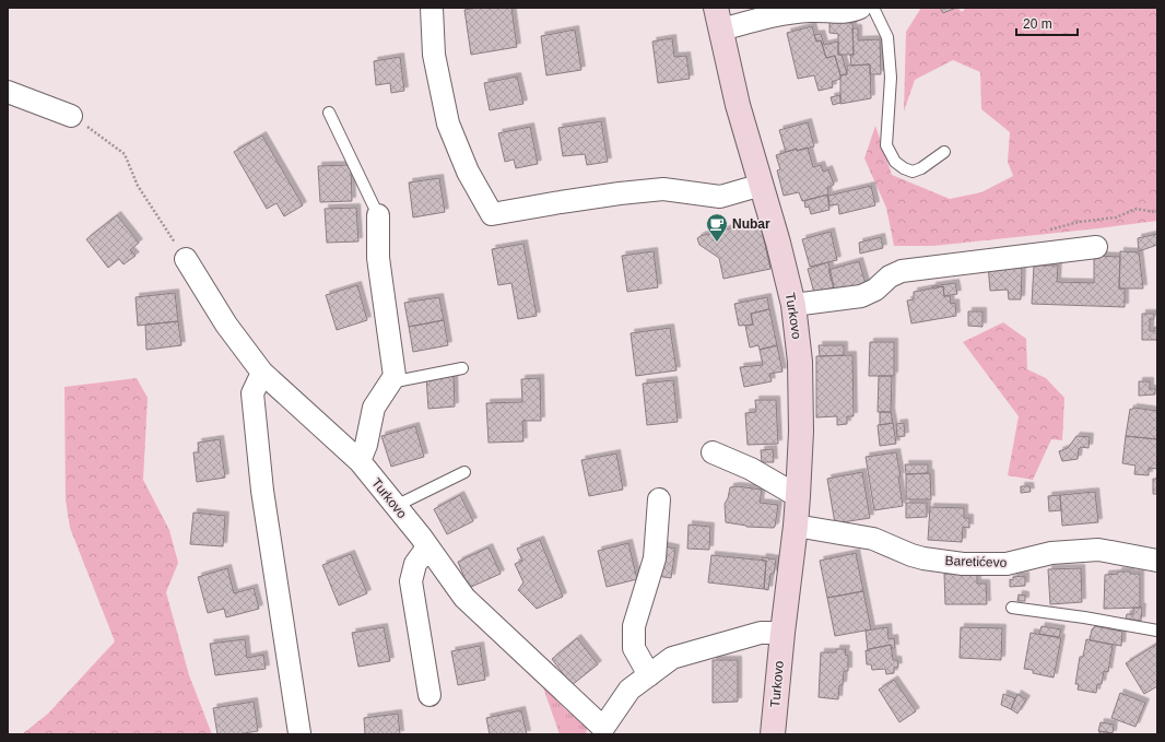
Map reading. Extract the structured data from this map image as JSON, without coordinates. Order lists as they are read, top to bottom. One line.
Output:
{"streets":{"main road":["Turkovo"],"street":["Baretićevo"]},"crossings":[["Turkovo","Baretićevo"]],"places":{"cafe":["Nubar"]},"scale_bar":"20 m"}
